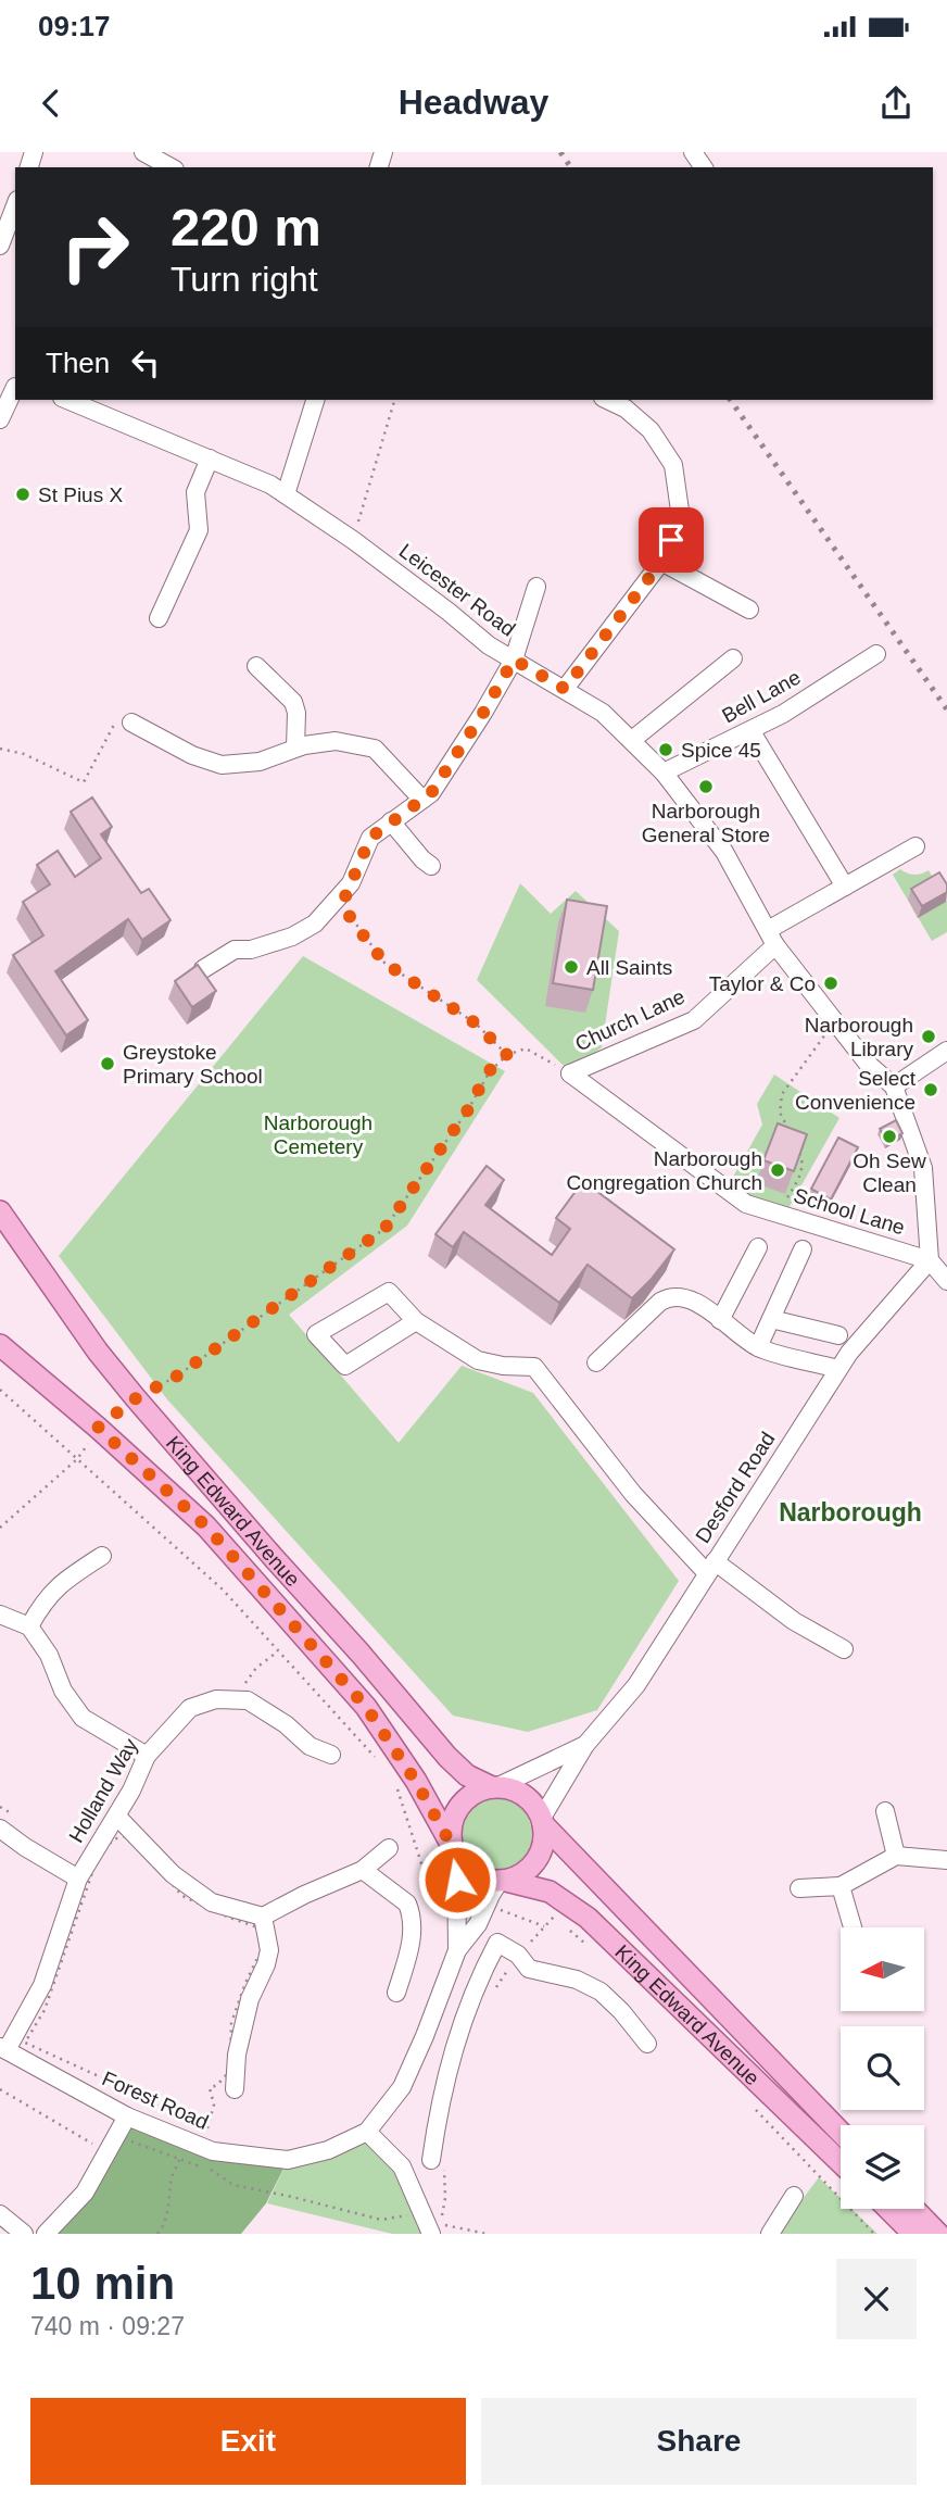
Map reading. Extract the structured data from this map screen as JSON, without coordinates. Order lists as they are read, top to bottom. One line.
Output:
{"streets":{"main road":["King Edward Avenue"],"street":["Leicester Road","Bell Lane","Church Lane","School Lane","Desford Road","Holland Way","Forest Road"]},"crossings":[["Leicester Road","Bell Lane"],["Leicester Road","Church Lane"],["Church Lane","School Lane"],["School Lane","Desford Road"],["Desford Road","King Edward Avenue"],["Desford Road","Forest Road"],["King Edward Avenue","Forest Road"],["Holland Way","Forest Road"]],"districts":["Narborough"],"parks":["Narborough Cemetery"],"places":["St Pius X","Spice 45","Narborough General Store","All Saints","Taylor & Co","Narborough Library","Greystoke Primary School","Select Convenience","Oh Sew Clean","Narborough Congregation Church"],"north":"left","page":{"status":"09:17","header":"Headway","turn":["220 m","Turn right"],"then":"Then","heading":["10 min","740 m · 09:27"],"buttons":["Exit","Share"]}}
